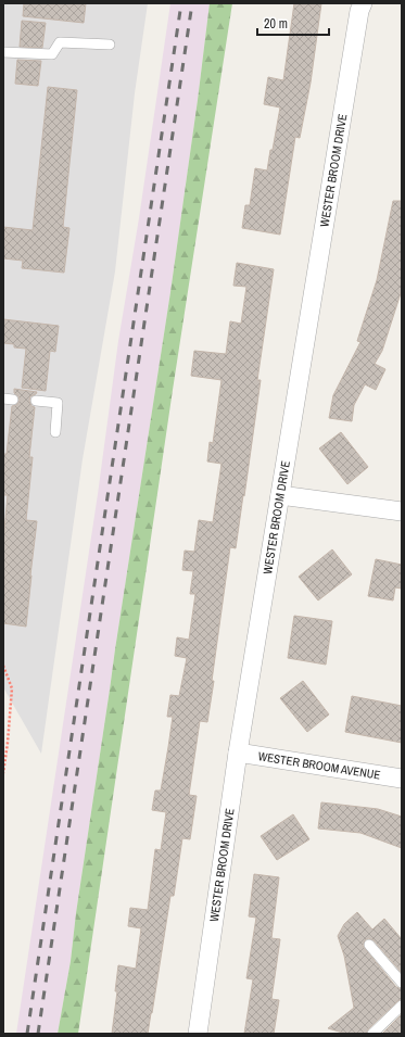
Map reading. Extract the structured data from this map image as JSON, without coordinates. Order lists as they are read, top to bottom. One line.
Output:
{"streets":{"street":["WESTER BROOM DRIVE","WESTER BROOM AVENUE"]},"crossings":[["WESTER BROOM DRIVE","WESTER BROOM AVENUE"]],"scale_bar":"20 m"}
